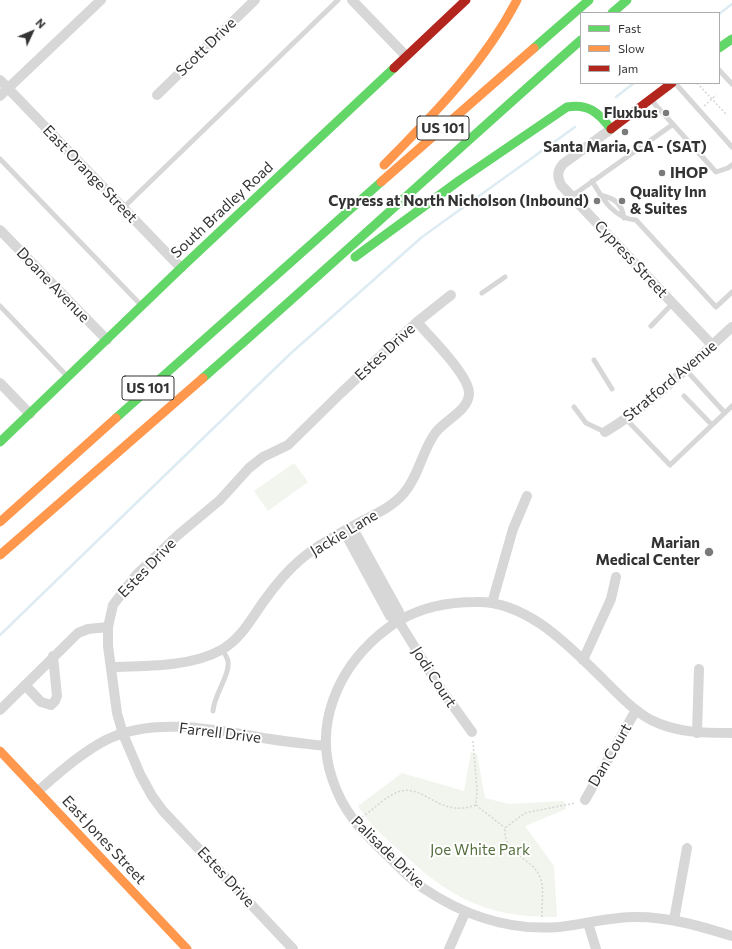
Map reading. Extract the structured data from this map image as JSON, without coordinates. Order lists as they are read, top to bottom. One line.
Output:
{"streets":{"main road":["US 101","South Bradley Road","East Jones Street"],"street":["Scott Drive","East Orange Street","Cypress Street","Doane Avenue","Estes Drive","Stratford Avenue","Jackie Lane","Jodi Court","Farrell Drive","Dan Court","Palisade Drive"]},"crossings":[["East Orange Street","South Bradley Road"],["South Bradley Road","Doane Avenue"],["Cypress Street","Stratford Avenue"],["Estes Drive","Jackie Lane"],["Estes Drive","Farrell Drive"],["Jackie Lane","Jodi Court"],["Jodi Court","Palisade Drive"],["Farrell Drive","East Jones Street"],["Farrell Drive","Palisade Drive"],["Dan Court","Palisade Drive"]],"parks":["Joe White Park"],"places":["Fluxbus","Santa Maria, CA - (SAT)","IHOP","Cypress at North Nicholson (Inbound)","Quality Inn & Suites","Marian Medical Center"],"legend":["Fast","Slow","Jam"],"north":"top right"}
